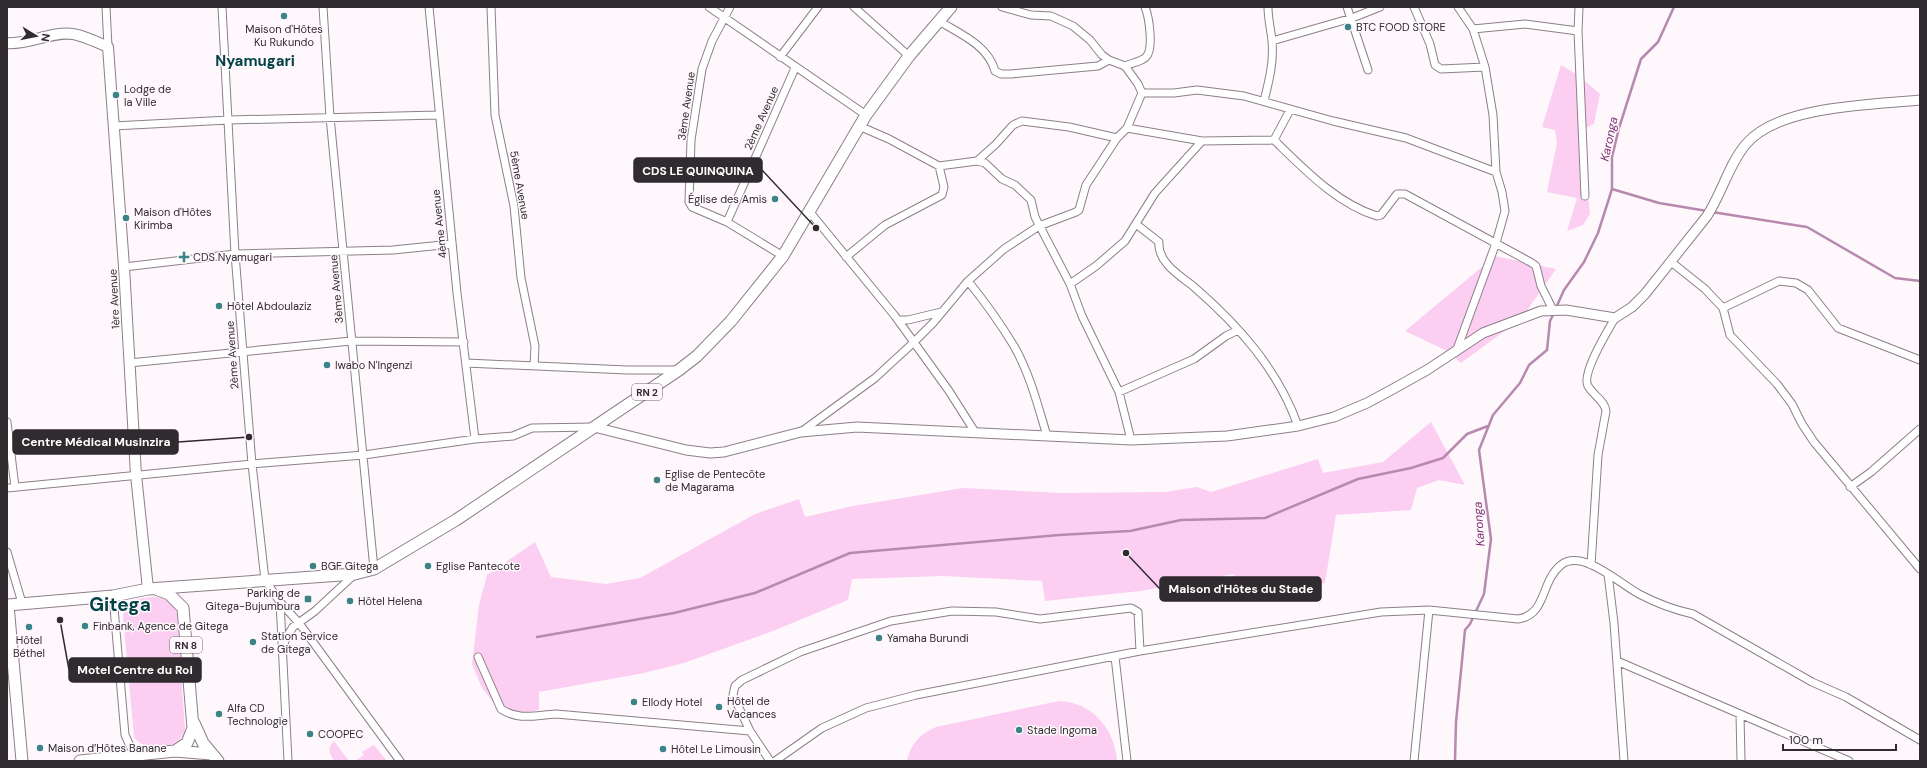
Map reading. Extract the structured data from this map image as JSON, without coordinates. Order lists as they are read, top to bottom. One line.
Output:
{"streets":{"main road":["1ère Avenue","RN 2","RN 8"],"street":["3ème Avenue","2ème Avenue","5ème Avenue","4ème Avenue"]},"crossings":[["3ème Avenue","2ème Avenue"],["3ème Avenue","RN 2"],["2ème Avenue","RN 2"],["1ère Avenue","RN 2"]],"districts":["Nyamugari","Gitega"],"water":["Karonga"],"places":{"other":["Maison d'Hôtes Ku Rukundo","BTC FOOD STORE","Lodge de la Ville","Église des Amis","Maison d'Hôtes Kirimba","CDS LE QUINQUINA","Hôtel Abdoulaziz","Iwabo N'Ingenzi","Centre Médical Musinzira","Eglise de Pentecôte de Magarama","Maison d'Hôtes du Stade","BGF Gitega","Eglise Pantecote","Hôtel Helena","Motel Centre du Roi","Finbank, Agence de Gitega","Hôtel Béthel","Yamaha Burundi","Station Service de Gitega","Ellody Hotel","Hôtel de Vacances","Alfa CD Technologie","Stade Ingoma","COOPEC","Maison d’Hôtes Banane","Hôtel Le Limousin"],"health":["CDS Nyamugari"],"transit":["Parking de Gitega-Bujumbura"]},"scale_bar":"100 m","north":"right"}
